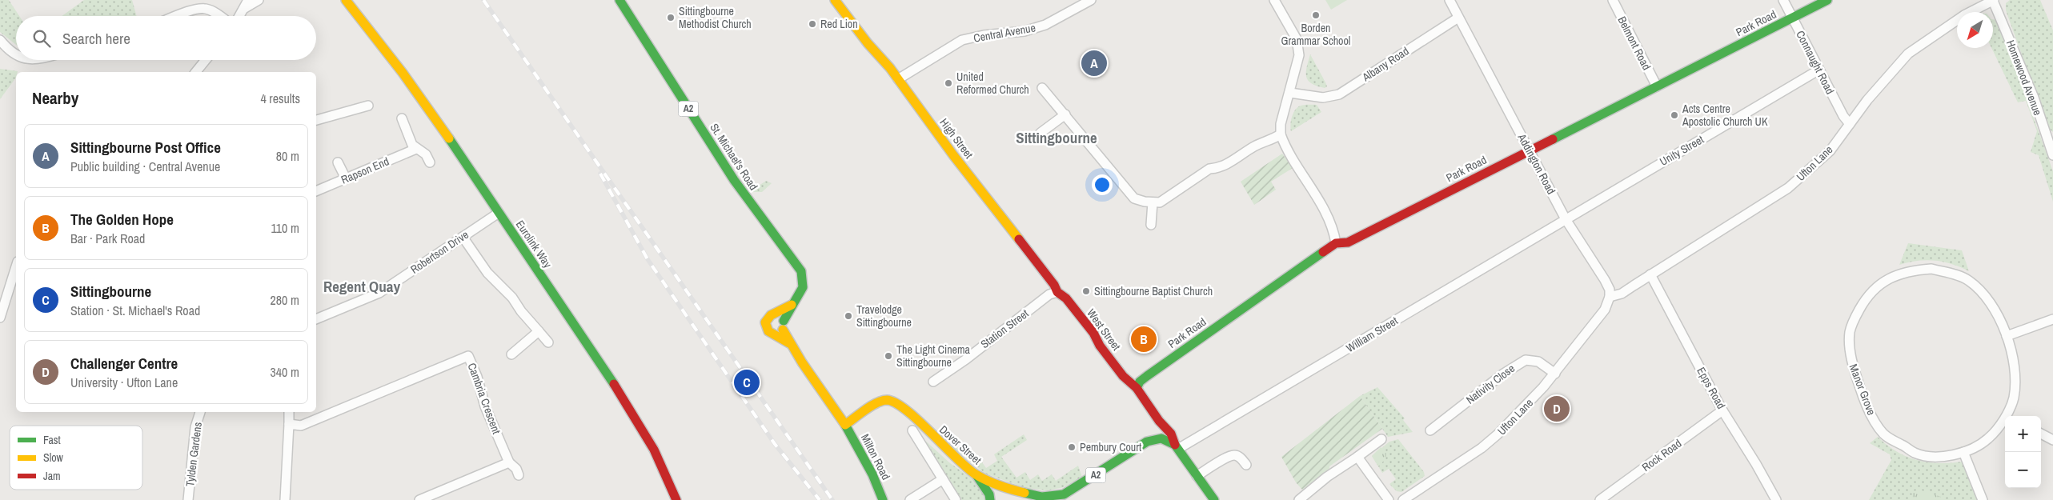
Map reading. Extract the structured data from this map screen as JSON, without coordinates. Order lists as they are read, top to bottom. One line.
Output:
{"streets":{"main road":["Park Road","A2","High Street","St. Michael's Road","Eurolink Way","West Street","Dover Street","Milton Road"],"street":["Central Avenue","Belmont Road","Connaught Road","Albany Road","Homewood Avenue","Unity Street","Ufton Lane","Addington Road","Rapson End","Robertson Drive","Station Street","William Street","Nativity Close","Epps Road","Manor Grove","Cambria Crescent","Tylden Gardens","Rock Road"]},"crossings":[["Park Road","Belmont Road"],["Park Road","Connaught Road"],["Park Road","Addington Road"],["Park Road","West Street"],["Central Avenue","High Street"],["Connaught Road","Unity Street"],["Connaught Road","Ufton Lane"],["Albany Road","Addington Road"],["Homewood Avenue","Ufton Lane"],["A2","Dover Street"],["High Street","Station Street"],["High Street","West Street"],["Unity Street","Addington Road"],["Unity Street","William Street"],["Ufton Lane","Addington Road"],["Ufton Lane","Nativity Close"],["Ufton Lane","Epps Road"],["Addington Road","William Street"],["Eurolink Way","Robertson Drive"],["Station Street","West Street"],["West Street","William Street"],["Epps Road","Rock Road"],["Dover Street","Milton Road"]],"districts":["Sittingbourne","Regent Quay"],"places":["Borden Grammar School","Sittingbourne Methodist Church","Red Lion","United Reformed Church","Acts Centre Apostolic Church UK","Sittingbourne Baptist Church","Travelodge Sittingbourne","The Light Cinema Sittingbourne","Pembury Court"],"legend":["Fast","Slow","Jam"],"north":"bottom left","page":{"search":"Search here","pins":["A","B","C","D"],"heading":["Nearby","4 results"],"list":[{"mark":"A","name":"Sittingbourne Post Office","note":"Public building · Central Avenue","value":"80 m"},{"mark":"B","name":"The Golden Hope","note":"Bar · Park Road","value":"110 m"},{"mark":"C","name":"Sittingbourne","note":"Station · St. Michael's Road","value":"280 m"},{"mark":"D","name":"Challenger Centre","note":"University · Ufton Lane","value":"340 m"}],"map_buttons":["+","−"]}}
